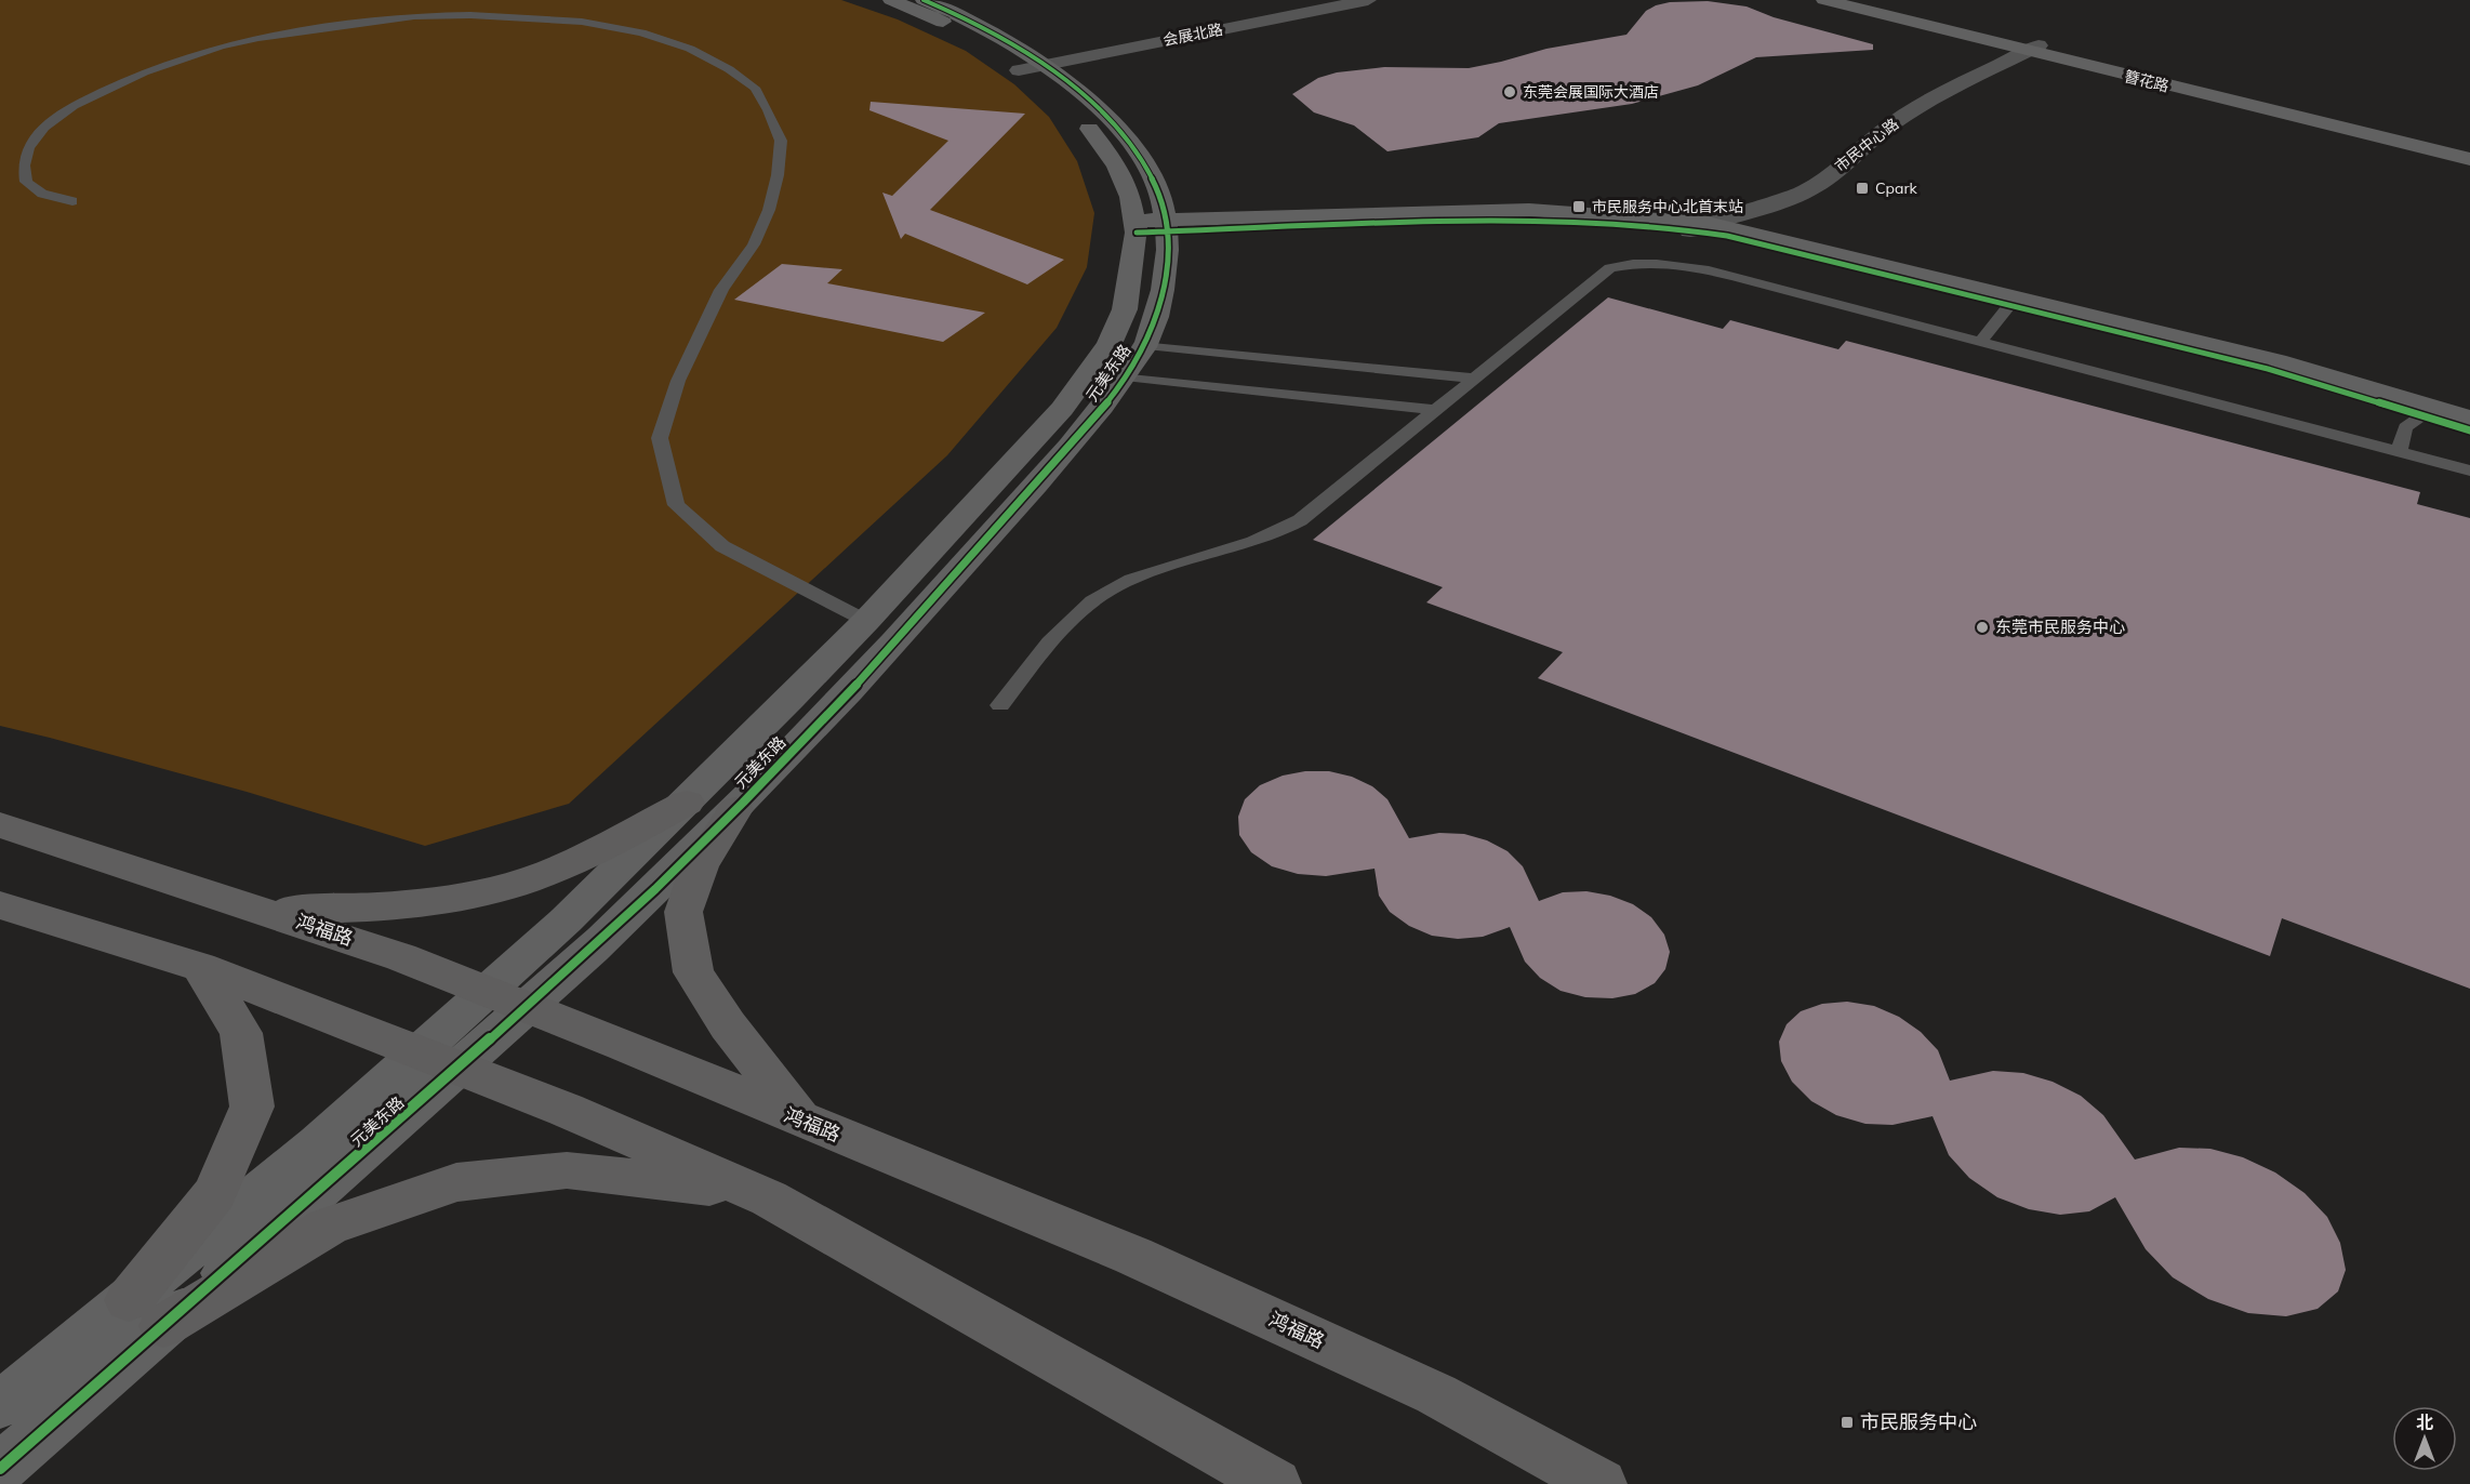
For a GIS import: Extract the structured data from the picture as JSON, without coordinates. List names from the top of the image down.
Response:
{
  "streets": {
    "main road": ["鸿福路"],
    "street": [
      "会展北路",
      "簪花路",
      "市民中心路",
      "元美东路"
    ]
  },
  "crossings": [
    ["会展北路", "元美东路"],
    ["簪花路", "市民中心路"],
    ["元美东路", "鸿福路"]
  ],
  "places": {
    "other": ["东莞会展国际大酒店", "东莞市民服务中心"],
    "transit": ["Cpark", "市民服务中心北首末站", "市民服务中心"]
  },
  "north": "top"
}
